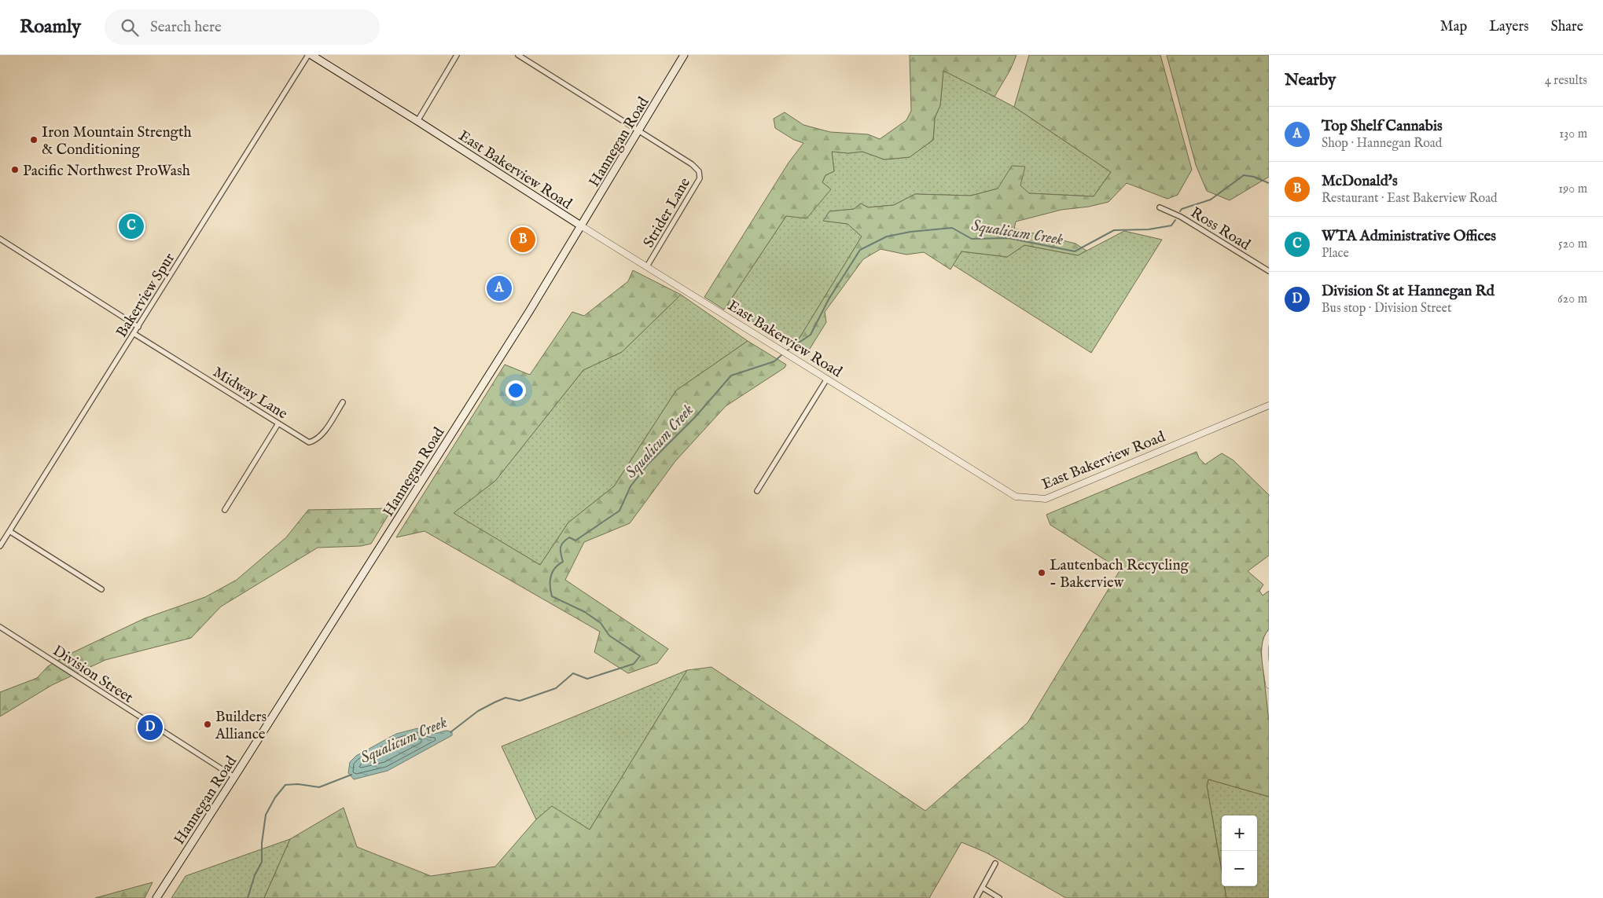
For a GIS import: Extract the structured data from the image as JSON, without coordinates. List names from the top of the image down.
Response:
{
  "streets": {
    "main road": ["Hannegan Road", "East Bakerview Road"],
    "street": [
      "Strider Lane",
      "Ross Road",
      "Bakerview Spur",
      "Midway Lane",
      "Division Street"
    ]
  },
  "crossings": [
    ["Hannegan Road", "East Bakerview Road"],
    ["Hannegan Road", "Strider Lane"],
    ["Hannegan Road", "Division Street"],
    ["East Bakerview Road", "Strider Lane"],
    ["East Bakerview Road", "Bakerview Spur"],
    ["Bakerview Spur", "Midway Lane"]
  ],
  "water": ["Squalicum Creek"],
  "places": [
    "Iron Mountain Strength & Conditioning",
    "Pacific Northwest ProWash",
    "Lautenbach Recycling - Bakerview",
    "Builders Alliance"
  ],
  "page": {
    "header": "Roamly",
    "search": "Search here",
    "nav": ["Map", "Layers", "Share"],
    "heading": ["Nearby", "4 results"],
    "list": [
      {
        "mark": "A",
        "name": "Top Shelf Cannabis",
        "note": "Shop · Hannegan Road",
        "value": "130 m"
      },
      {
        "mark": "B",
        "name": "McDonald's",
        "note": "Restaurant · East Bakerview Road",
        "value": "190 m"
      },
      {
        "mark": "C",
        "name": "WTA Administrative Offices",
        "note": "Place",
        "value": "520 m"
      },
      {
        "mark": "D",
        "name": "Division St at Hannegan Rd",
        "note": "Bus stop · Division Street",
        "value": "620 m"
      }
    ],
    "pins": [
      "C",
      "B",
      "A",
      "D"
    ],
    "map_buttons": ["+", "−"]
  }
}
